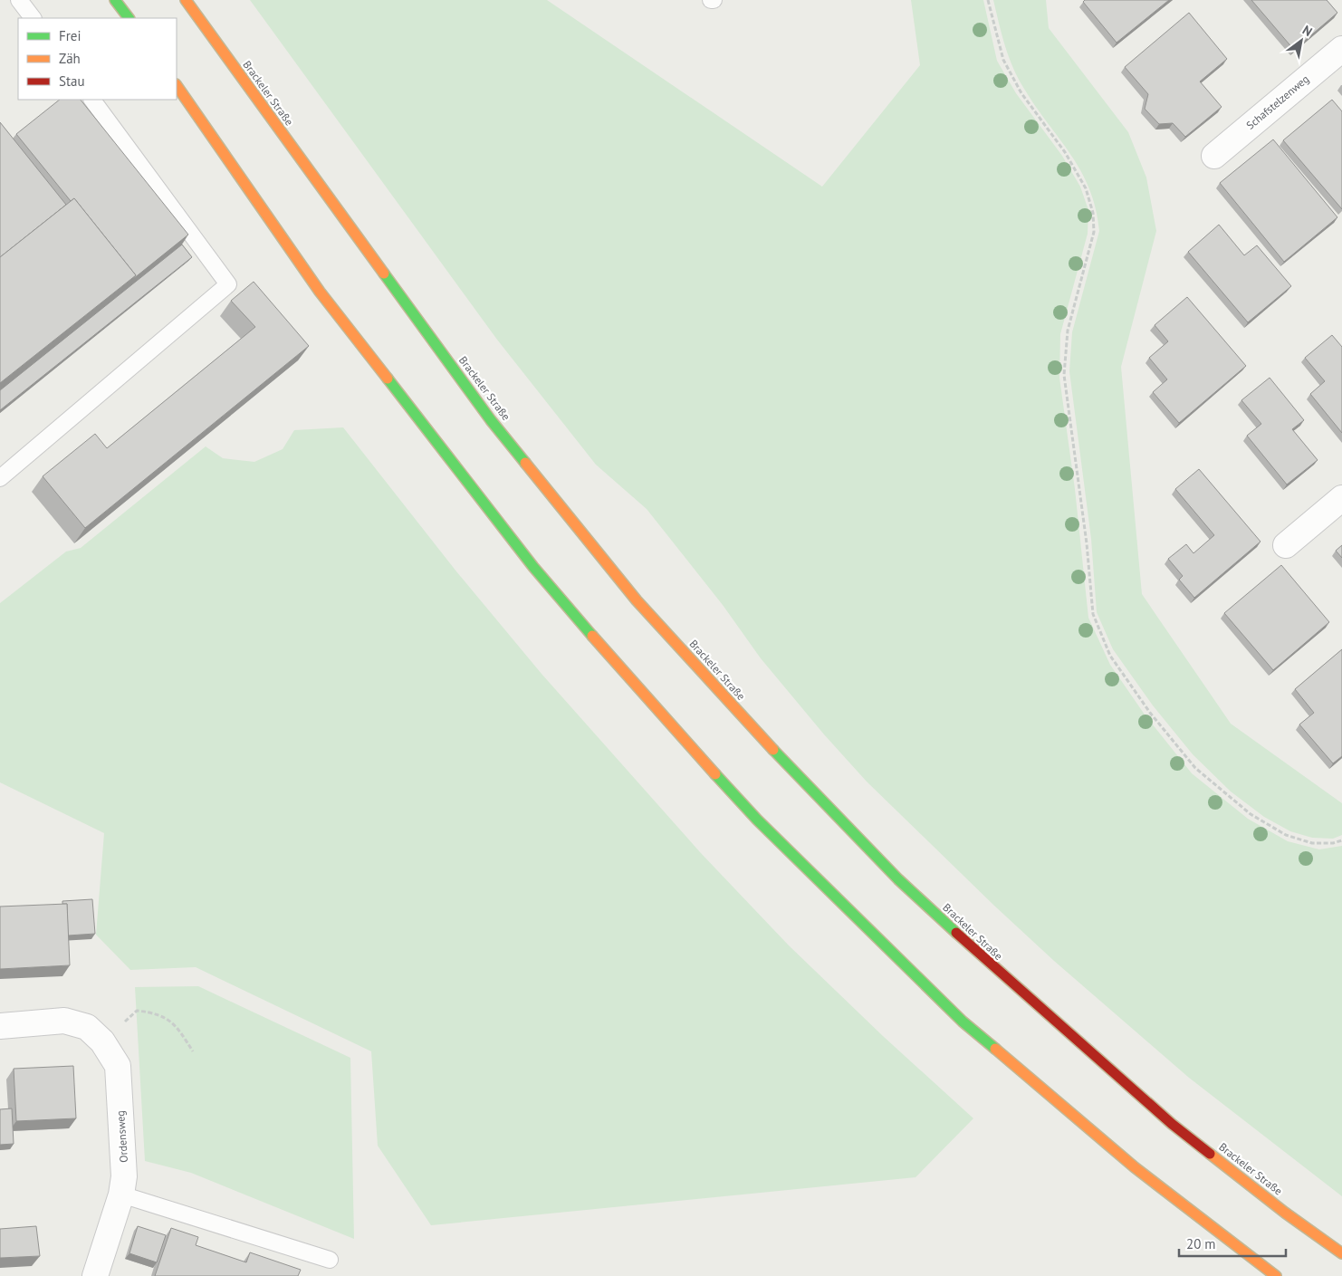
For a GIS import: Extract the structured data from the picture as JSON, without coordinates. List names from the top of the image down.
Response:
{
  "streets": {
    "highway": ["Brackeler Straße"],
    "street": ["Schafstelzenweg", "Ordensweg"]
  },
  "legend": ["Frei", "Zäh", "Stau"],
  "scale_bar": "20 m",
  "north": "top right"
}
